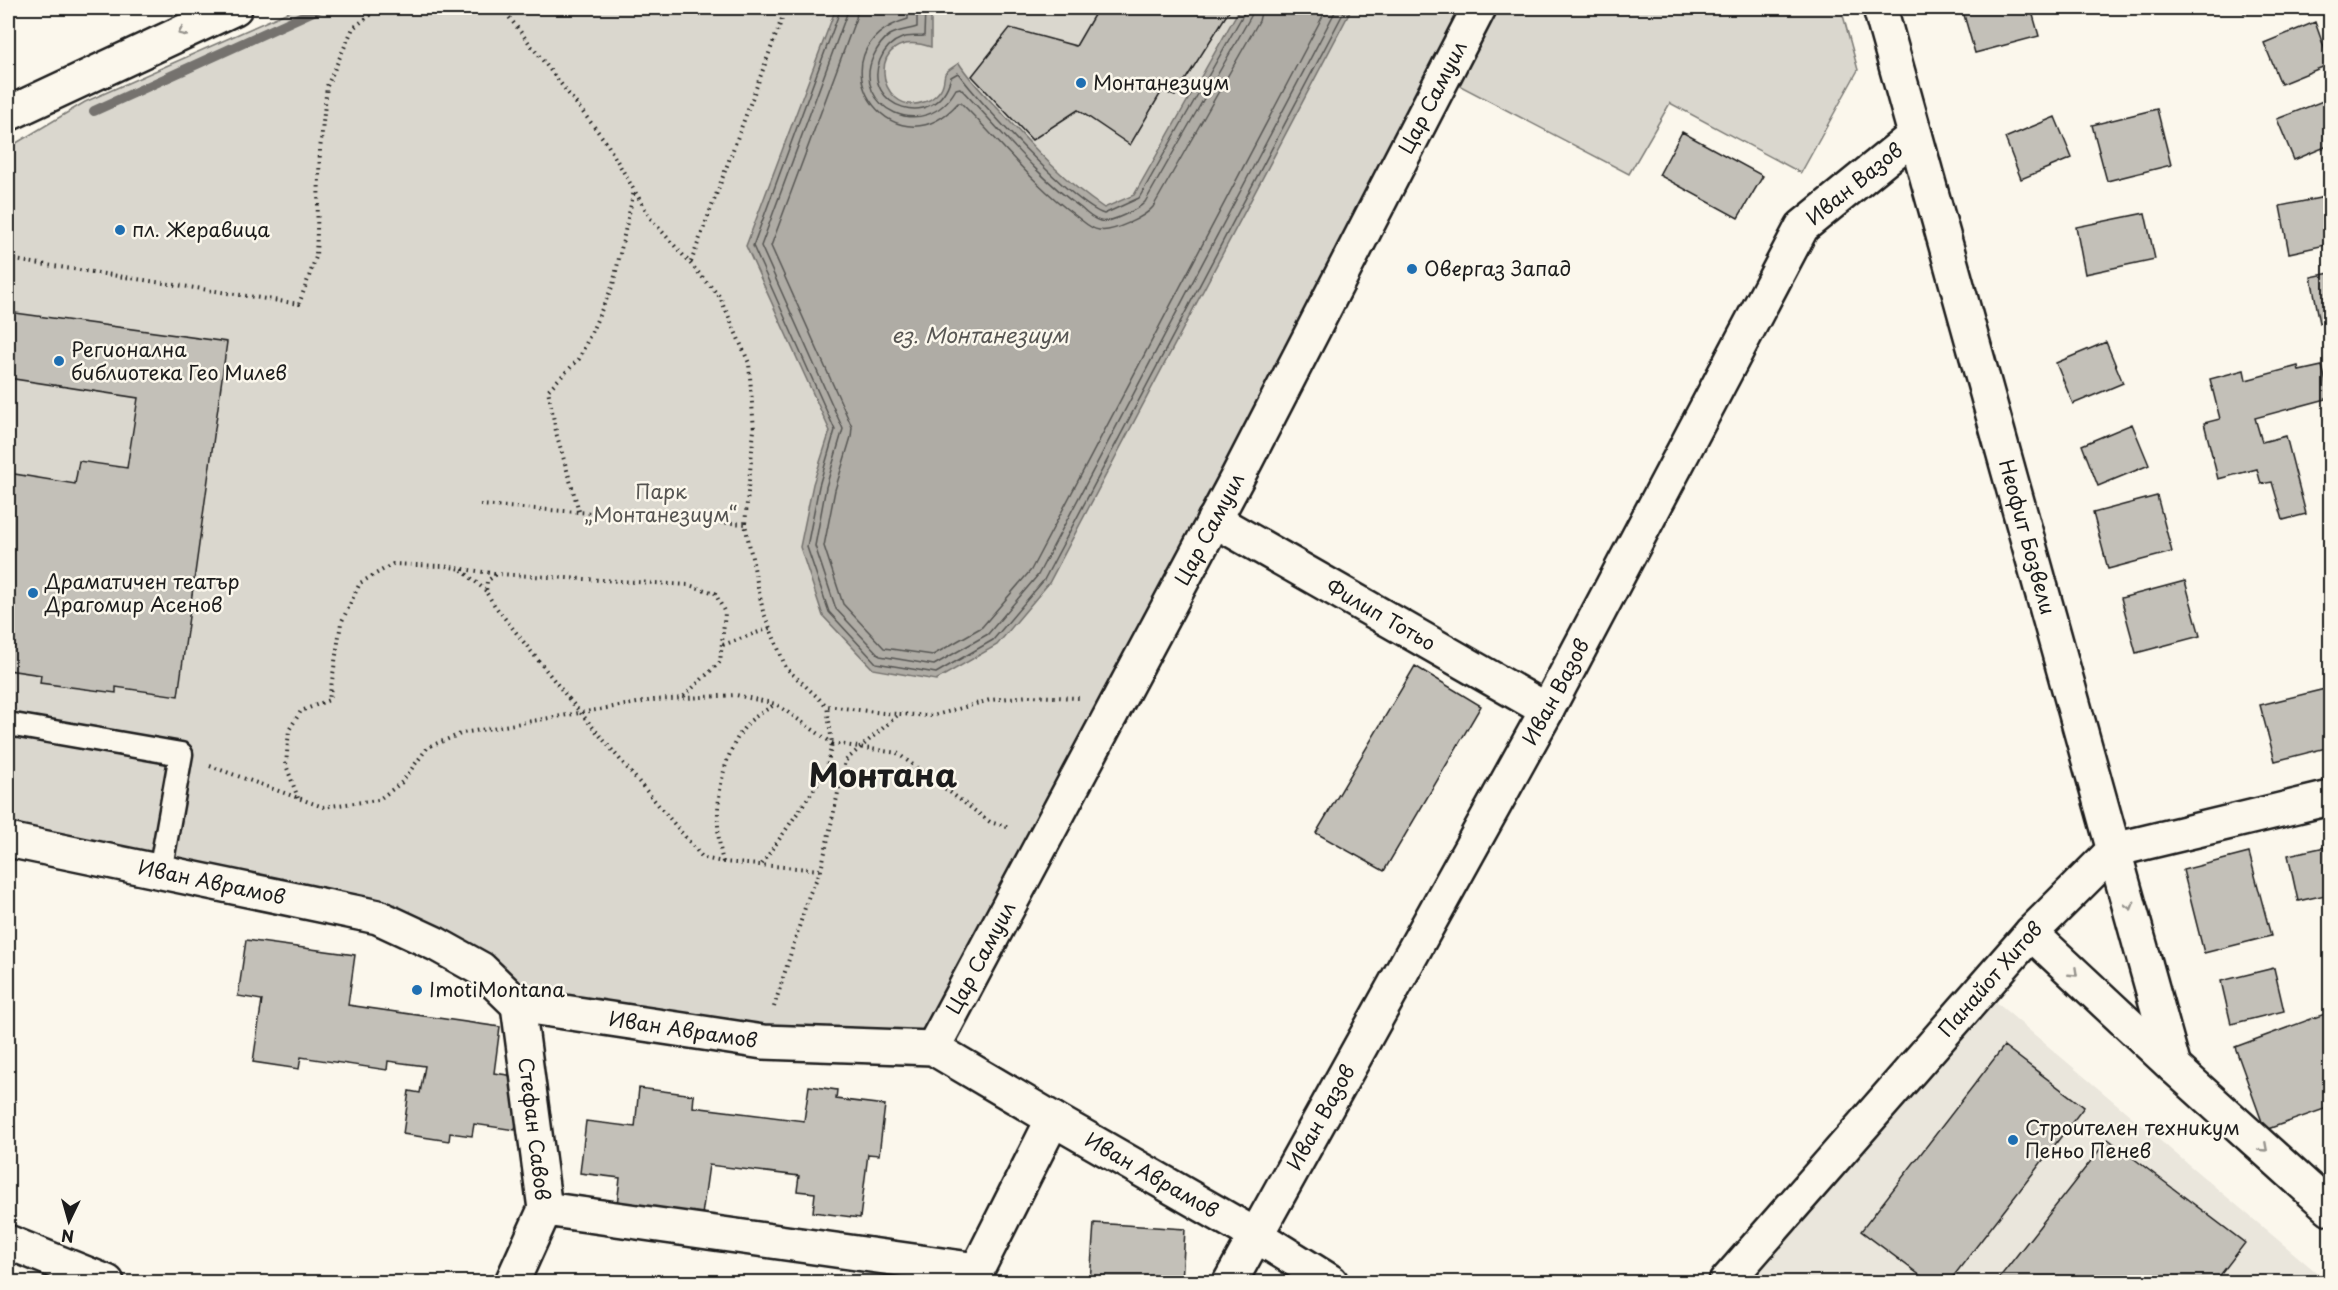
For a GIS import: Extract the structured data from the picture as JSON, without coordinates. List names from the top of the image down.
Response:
{
  "streets": {
    "street": [
      "Цар Самуил",
      "Иван Вазов",
      "Неофит Бозвели",
      "Филип Тотьо",
      "Иван Аврамов",
      "Панайот Хитов",
      "Стефан Савов"
    ]
  },
  "crossings": [
    ["Цар Самуил", "Филип Тотьо"],
    ["Цар Самуил", "Иван Аврамов"],
    ["Иван Вазов", "Неофит Бозвели"],
    ["Иван Вазов", "Филип Тотьо"],
    ["Иван Вазов", "Иван Аврамов"],
    ["Неофит Бозвели", "Панайот Хитов"],
    ["Иван Аврамов", "Стефан Савов"]
  ],
  "districts": ["Монтана"],
  "water": ["ез. Монтанезиум"],
  "parks": ["Парк „Монтанезиум“"],
  "places": [
    "Монтанезиум",
    "пл. Жеравица",
    "Овергаз Запад",
    "Регионална библиотека Гео Милев",
    "Драматичен театър Драгомир Асенов",
    "ImotiMontana",
    "Строителен техникум Пеньо Пенев"
  ],
  "north": "bottom"
}
